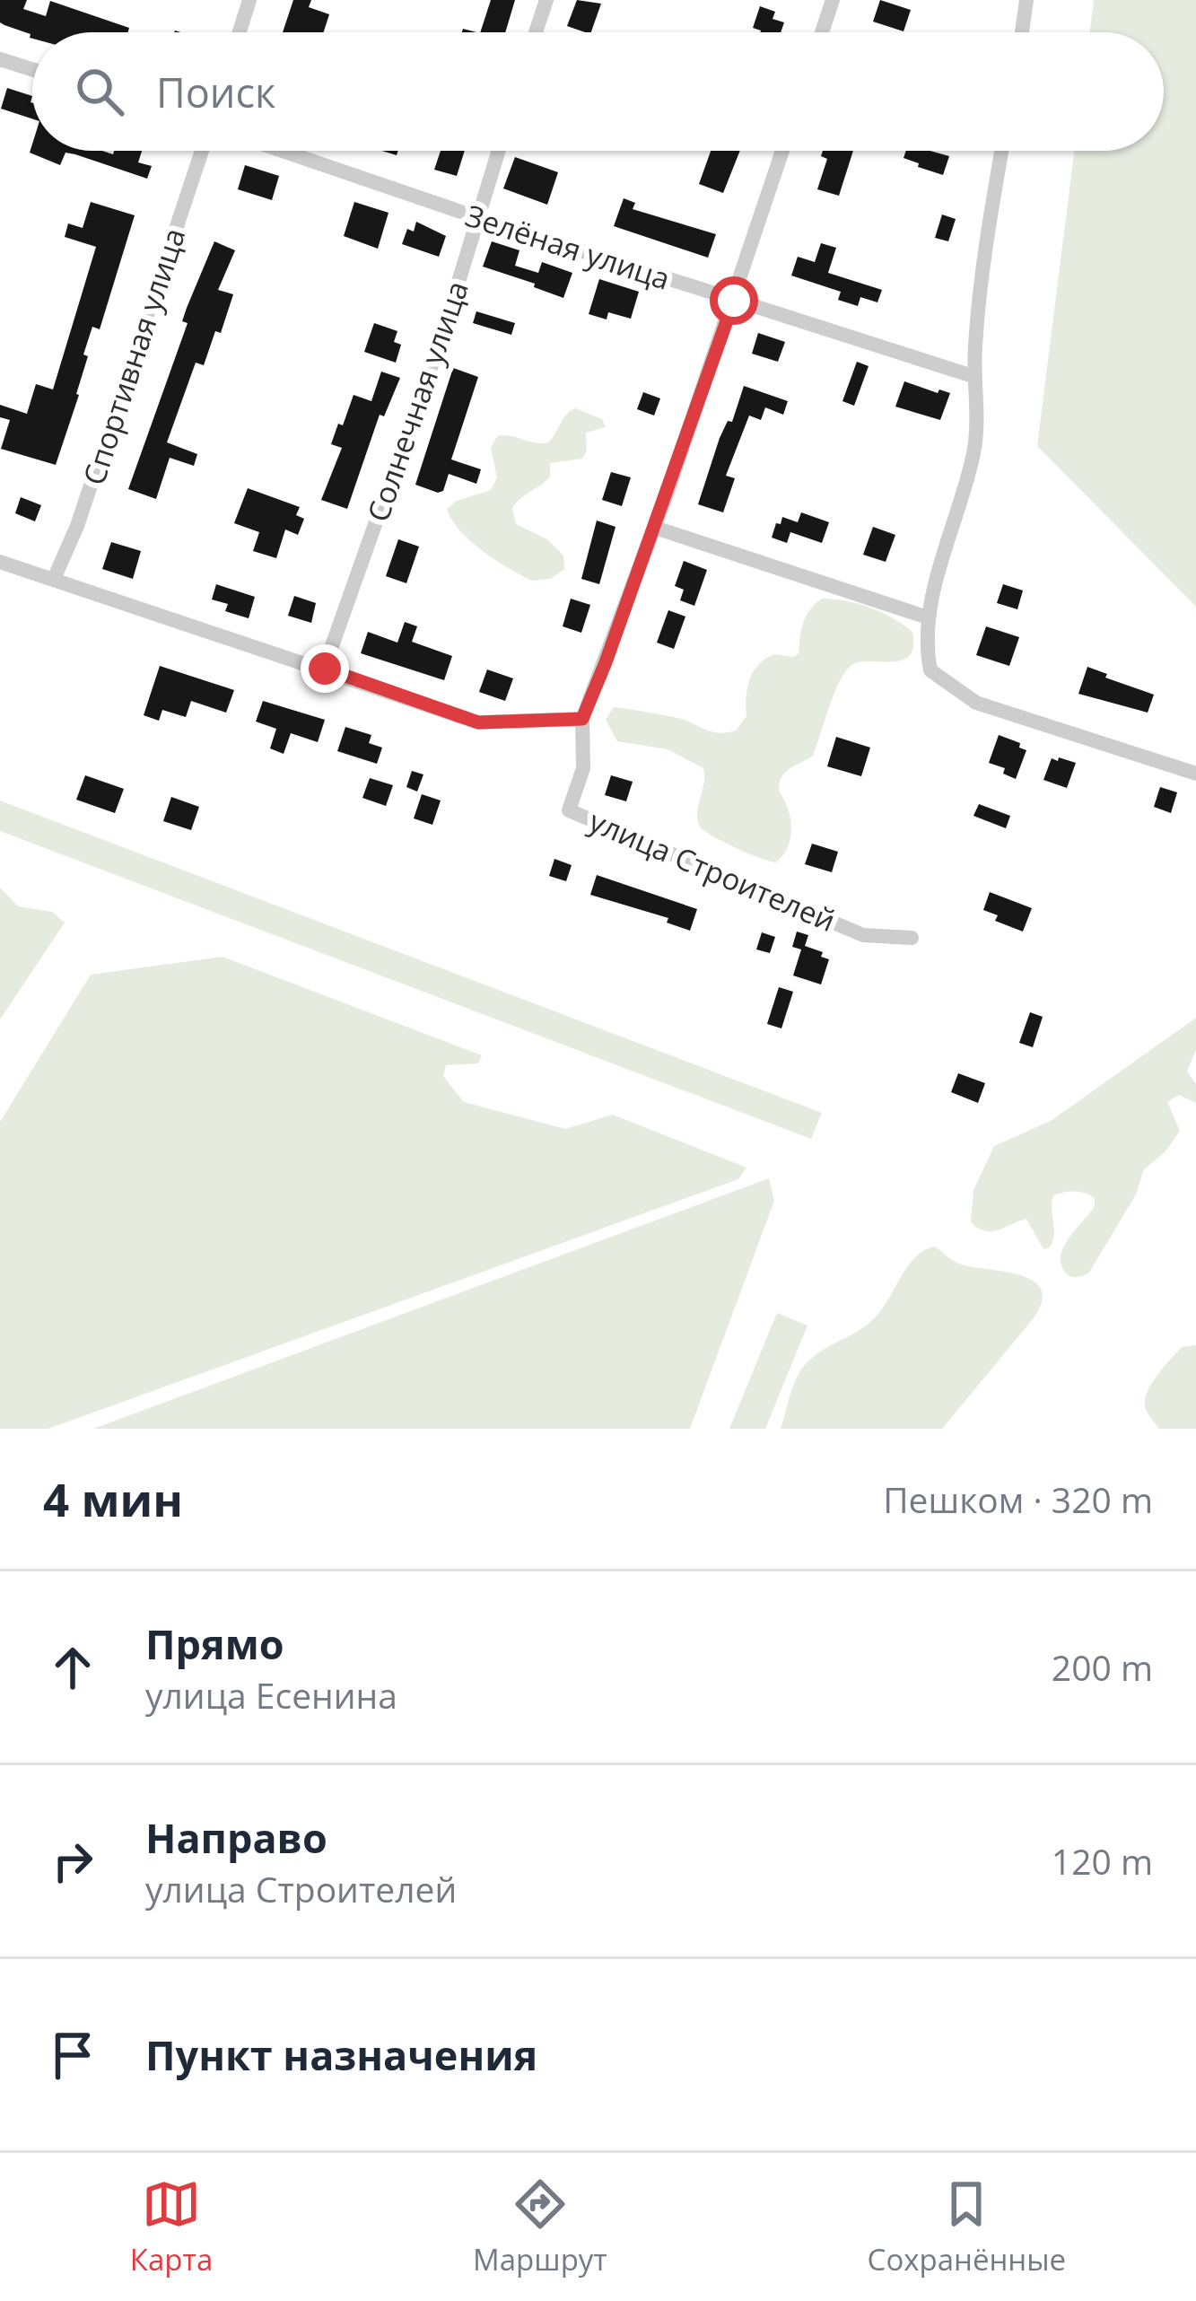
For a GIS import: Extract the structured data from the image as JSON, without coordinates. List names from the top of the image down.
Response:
{
  "streets": {
    "street": [
      "Зелёная улица",
      "Спортивная улица",
      "Солнечная улица",
      "улица Строителей"
    ]
  },
  "crossings": [
    ["Зелёная улица", "Солнечная улица"]
  ],
  "page": {
    "search": "Поиск",
    "heading": ["4 мин", "Пешком · 320 m"],
    "list": [
      ["Прямо", "улица Есенина", "200 m"],
      ["Направо", "улица Строителей", "120 m"],
      "Пункт назначения"
    ],
    "nav": ["Карта", "Маршрут", "Сохранённые"]
  }
}
